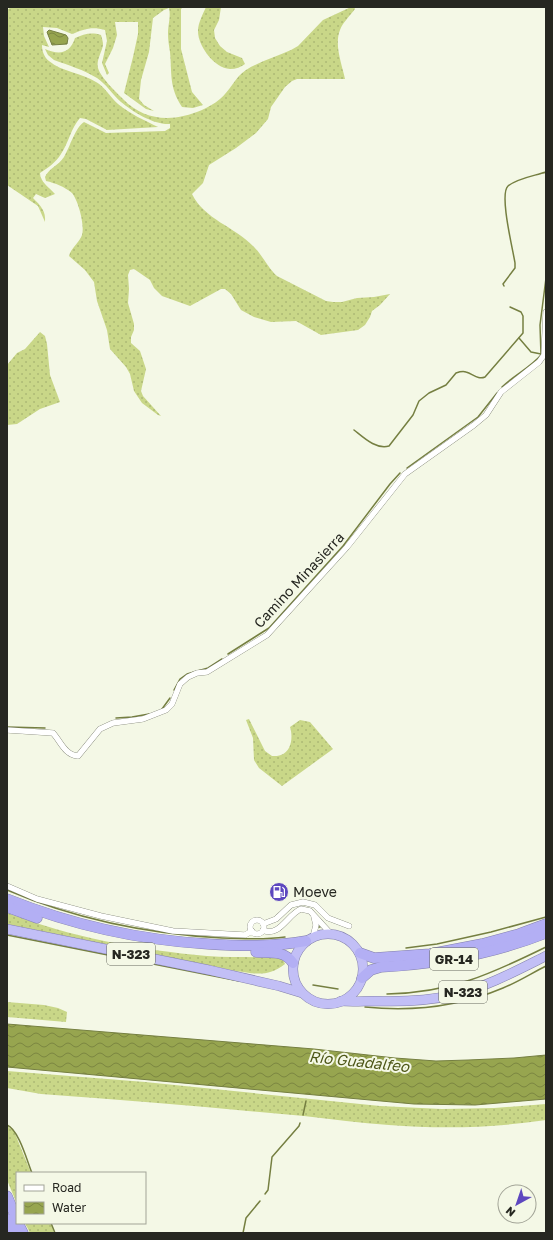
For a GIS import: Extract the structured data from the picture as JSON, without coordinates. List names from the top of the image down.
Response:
{
  "streets": {
    "highway": ["N-323", "GR-14"],
    "street": ["Camino Minasierra"]
  },
  "crossings": [
    ["N-323", "GR-14"]
  ],
  "water": ["Río Guadalfeo"],
  "places": {
    "fuel station": ["Moeve"]
  },
  "legend": ["Road", "Water"],
  "north": "bottom left"
}
